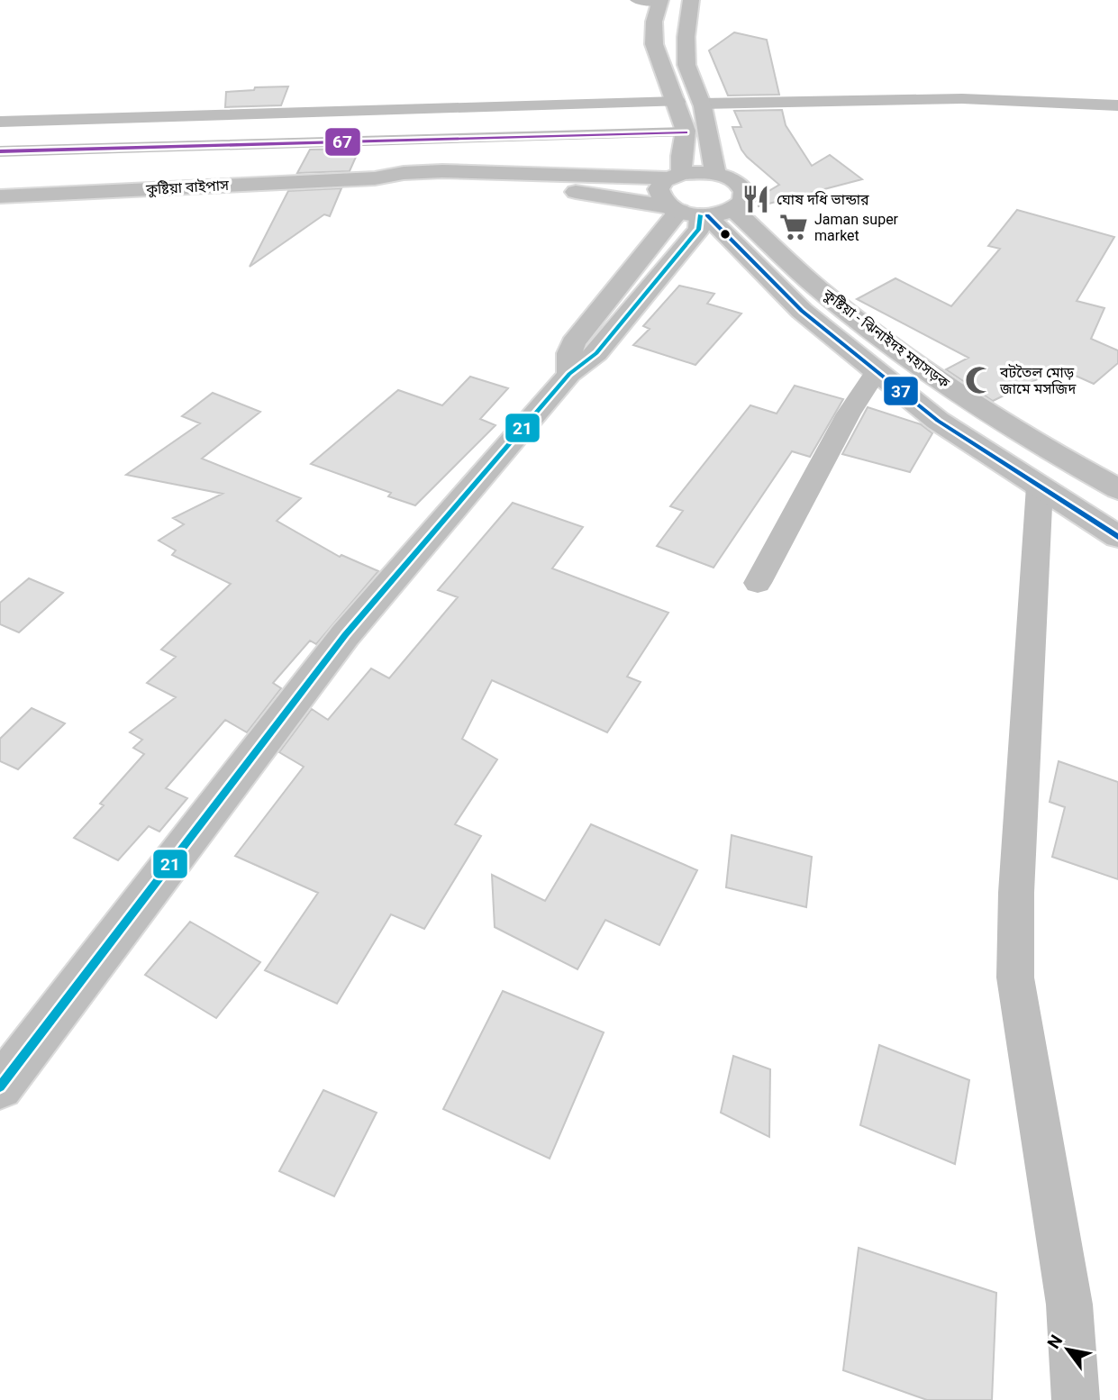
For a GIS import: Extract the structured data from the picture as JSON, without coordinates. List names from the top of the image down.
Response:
{
  "streets": {
    "main road": ["কুষ্টিয়া বাইপাস", "কুষ্টিয়া - ঝিনাইদহ মহাসড়ক"]
  },
  "crossings": [
    ["কুষ্টিয়া বাইপাস", "কুষ্টিয়া - ঝিনাইদহ মহাসড়ক"]
  ],
  "places": {
    "restaurant": ["ঘোষ দধি ভান্ডার"],
    "supermarket": ["Jaman super market"],
    "mosque": ["বটতৈল মোড় জামে মসজিদ"]
  },
  "lines": ["transit line 67", "transit line 37", "transit line 21"],
  "north": "top left"
}
